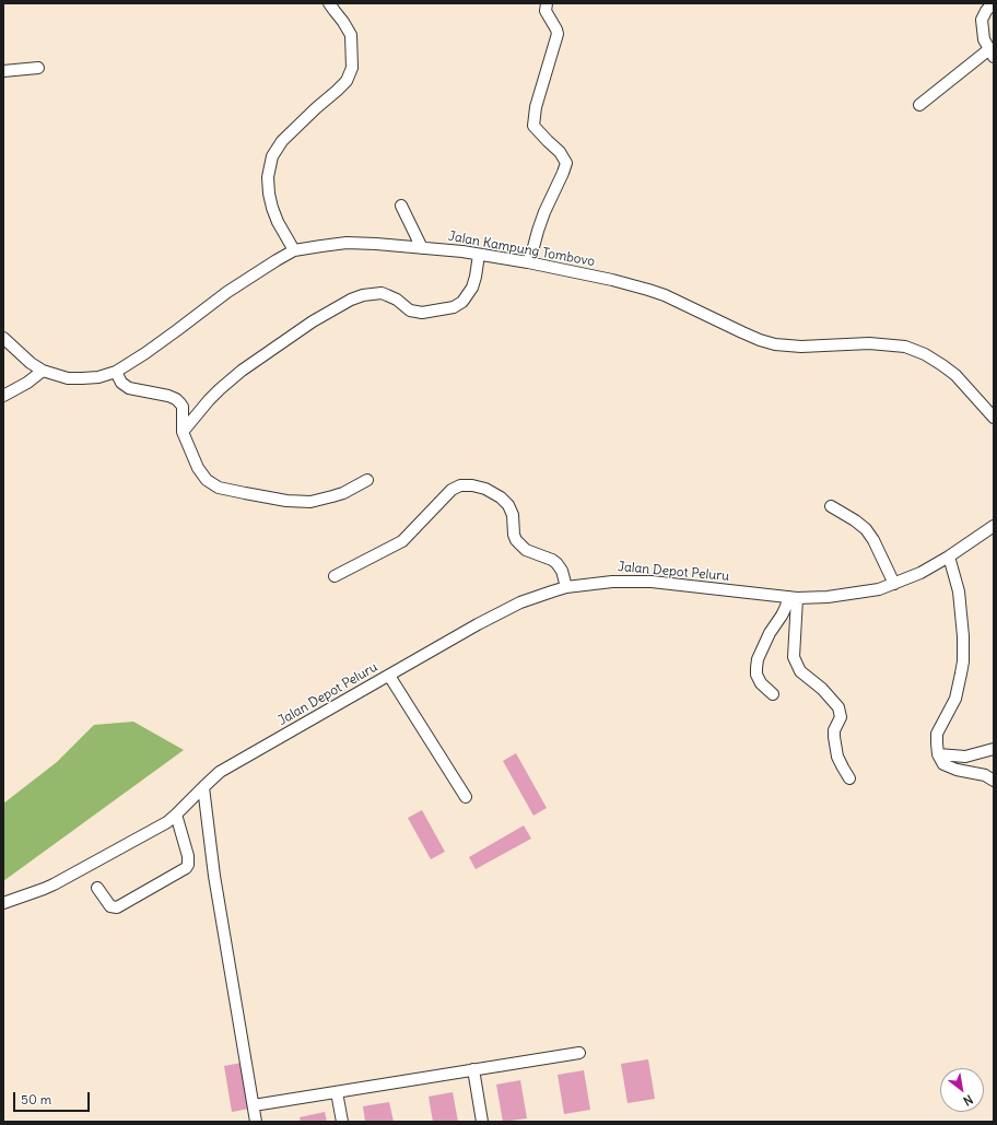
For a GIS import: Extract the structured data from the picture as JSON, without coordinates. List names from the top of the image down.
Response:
{
  "streets": {
    "street": ["Jalan Kampung Tombovo", "Jalan Depot Peluru"]
  },
  "scale_bar": "50 m",
  "north": "bottom right"
}
